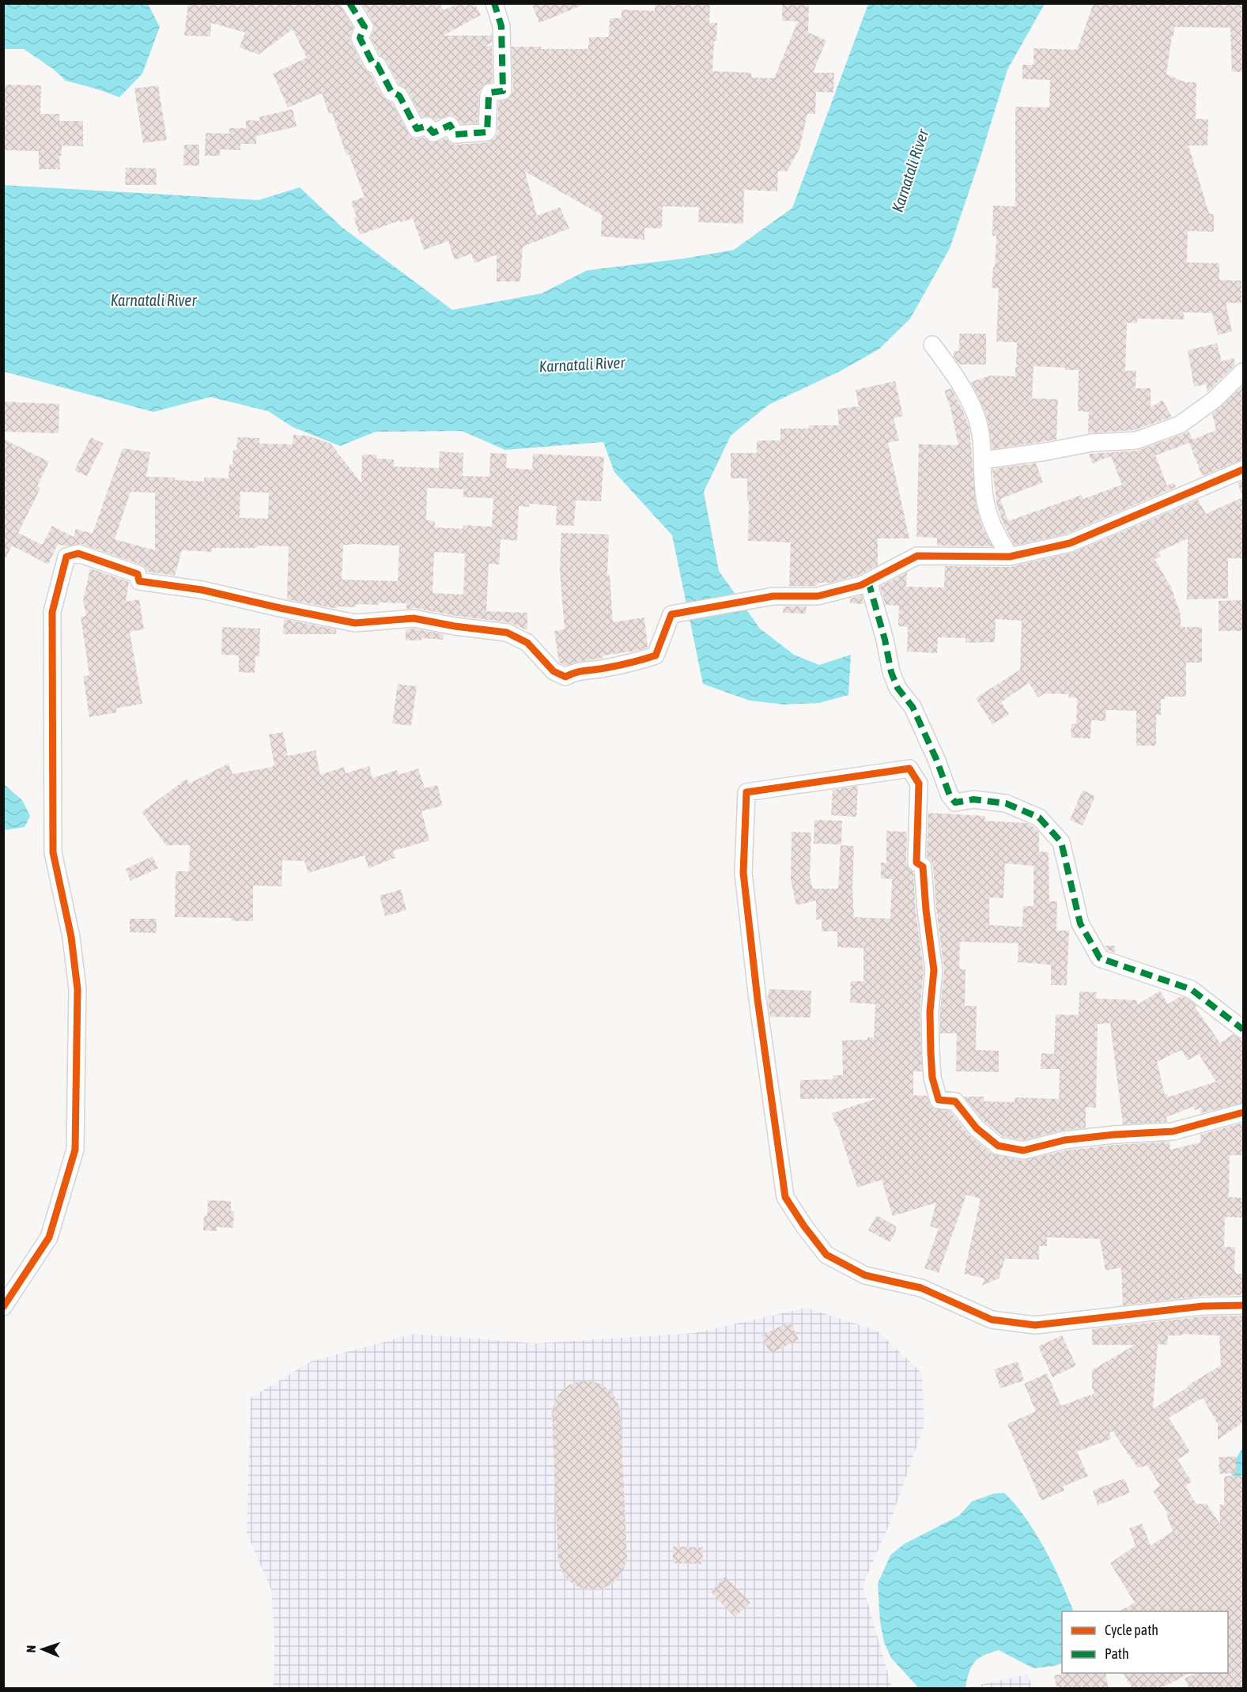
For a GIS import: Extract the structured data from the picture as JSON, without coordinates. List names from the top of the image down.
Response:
{
  "water": ["Karnatali River"],
  "legend": ["Cycle path", "Path"],
  "north": "left"
}
